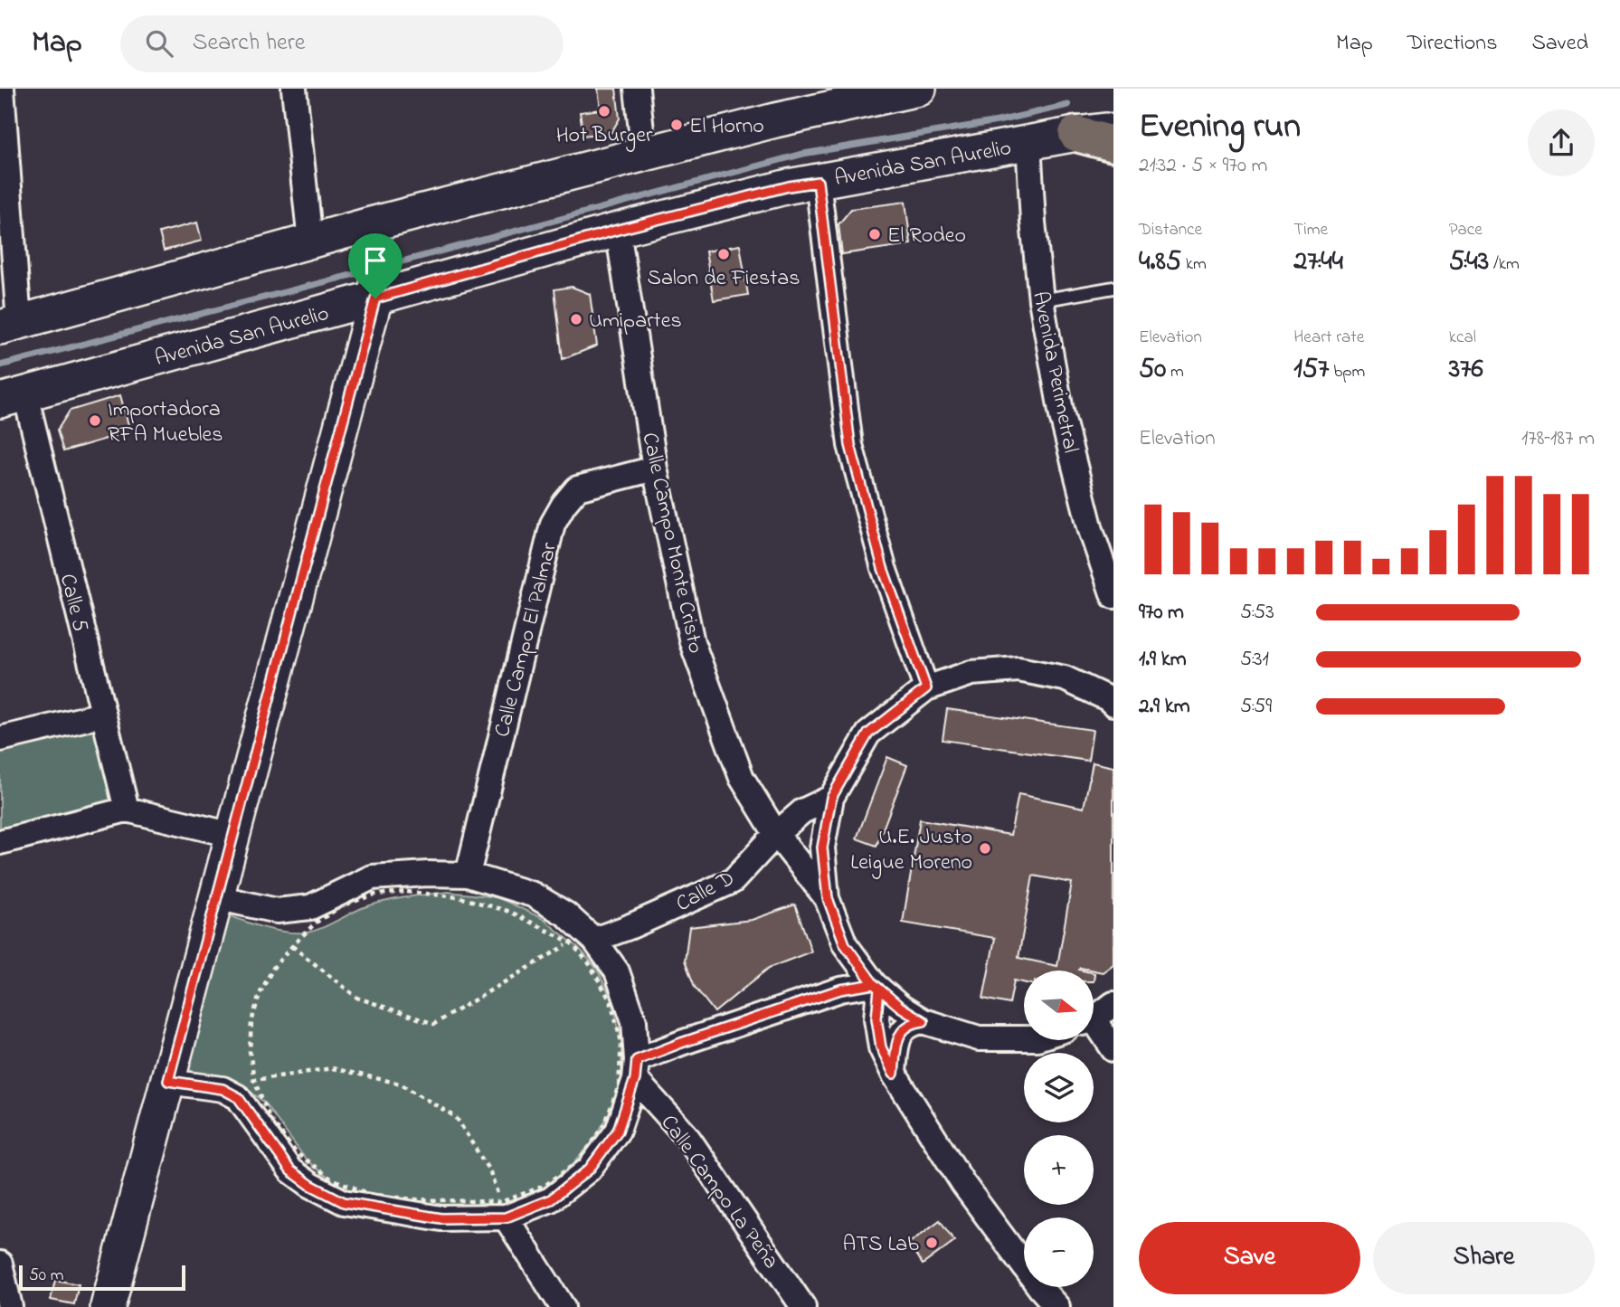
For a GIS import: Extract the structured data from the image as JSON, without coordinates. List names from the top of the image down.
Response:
{
  "streets": {
    "main road": ["Avenida San Aurelio"],
    "street": [
      "Avenida Perimetral",
      "Calle Campo Monte Cristo",
      "Calle 5",
      "Calle Campo El Palmar",
      "Calle D",
      "Calle Campo La Peña"
    ]
  },
  "crossings": [
    ["Avenida San Aurelio", "Avenida Perimetral"],
    ["Avenida San Aurelio", "Calle Campo Monte Cristo"],
    ["Avenida San Aurelio", "Calle 5"],
    ["Calle Campo Monte Cristo", "Calle Campo El Palmar"],
    ["Calle Campo Monte Cristo", "Calle D"]
  ],
  "places": [
    "Hot Burger",
    "El Horno",
    "El Rodeo",
    "Salon de Fiestas",
    "Umipartes",
    "Importadora RFA Muebles",
    "U.E. Justo Leigue Moreno",
    "ATS Lab"
  ],
  "scale_bar": "50 m",
  "north": "right",
  "page": {
    "header": "Map",
    "search": "Search here",
    "nav": ["Map", "Directions", "Saved"],
    "heading": ["Evening run", "21:32 · 5 × 970 m"],
    "stats": [
      ["Distance", "4.85 km"],
      ["Time", "27:44"],
      ["Pace", "5:43 /km"],
      ["Elevation", "50 m"],
      ["Heart rate", "157 bpm"],
      ["kcal", "376"]
    ],
    "chart": ["Elevation", "178–187 m"],
    "list": [
      {
        "name": "970 m",
        "note": "5:53"
      },
      {
        "name": "1.9 km",
        "note": "5:31"
      },
      {
        "name": "2.9 km",
        "note": "5:59"
      }
    ],
    "map_buttons": ["+", "−"],
    "buttons": ["Save", "Share"],
    "scale": "50 m"
  }
}
